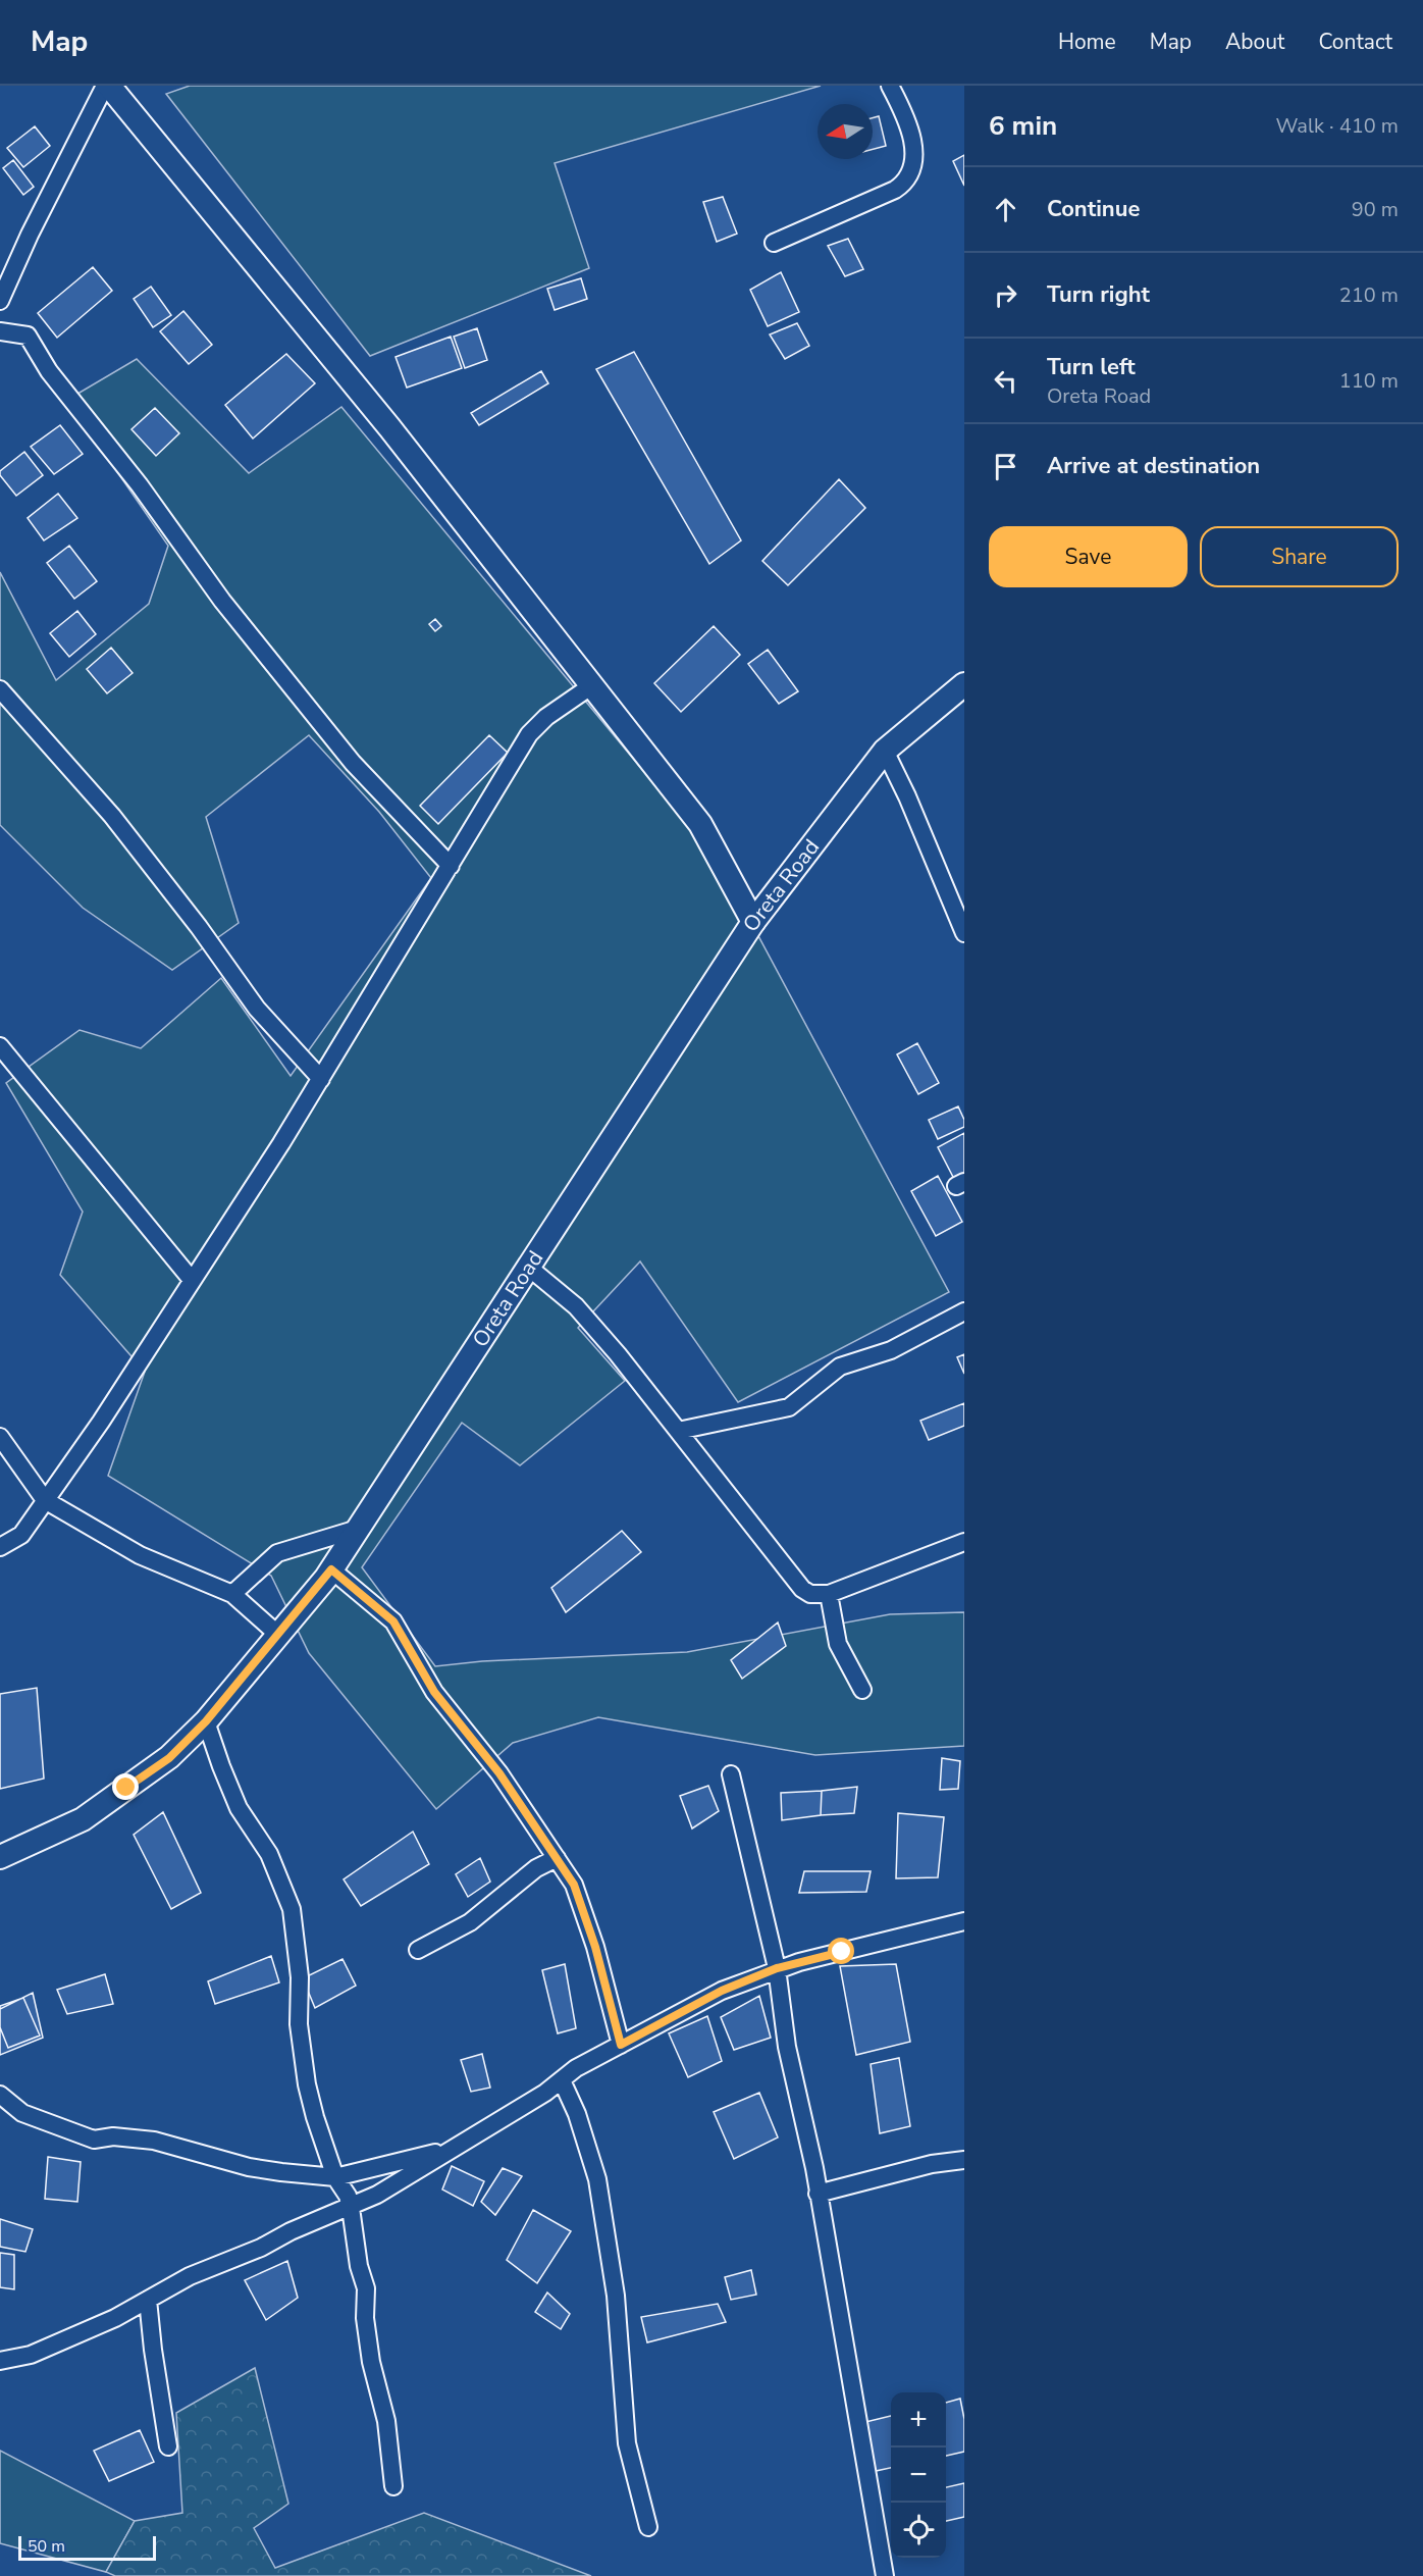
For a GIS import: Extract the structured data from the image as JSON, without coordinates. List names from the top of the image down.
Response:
{
  "streets": {
    "street": ["Oreta Road"]
  },
  "scale_bar": "50 m",
  "north": "left",
  "page": {
    "header": "Map",
    "nav": [
      "Home",
      "Map",
      "About",
      "Contact"
    ],
    "heading": ["6 min", "Walk · 410 m"],
    "list": [
      ["Continue", "90 m"],
      ["Turn right", "210 m"],
      ["Turn left", "Oreta Road", "110 m"],
      "Arrive at destination"
    ],
    "buttons": ["Save", "Share"],
    "map_buttons": ["+", "−"],
    "scale": "50 m"
  }
}
